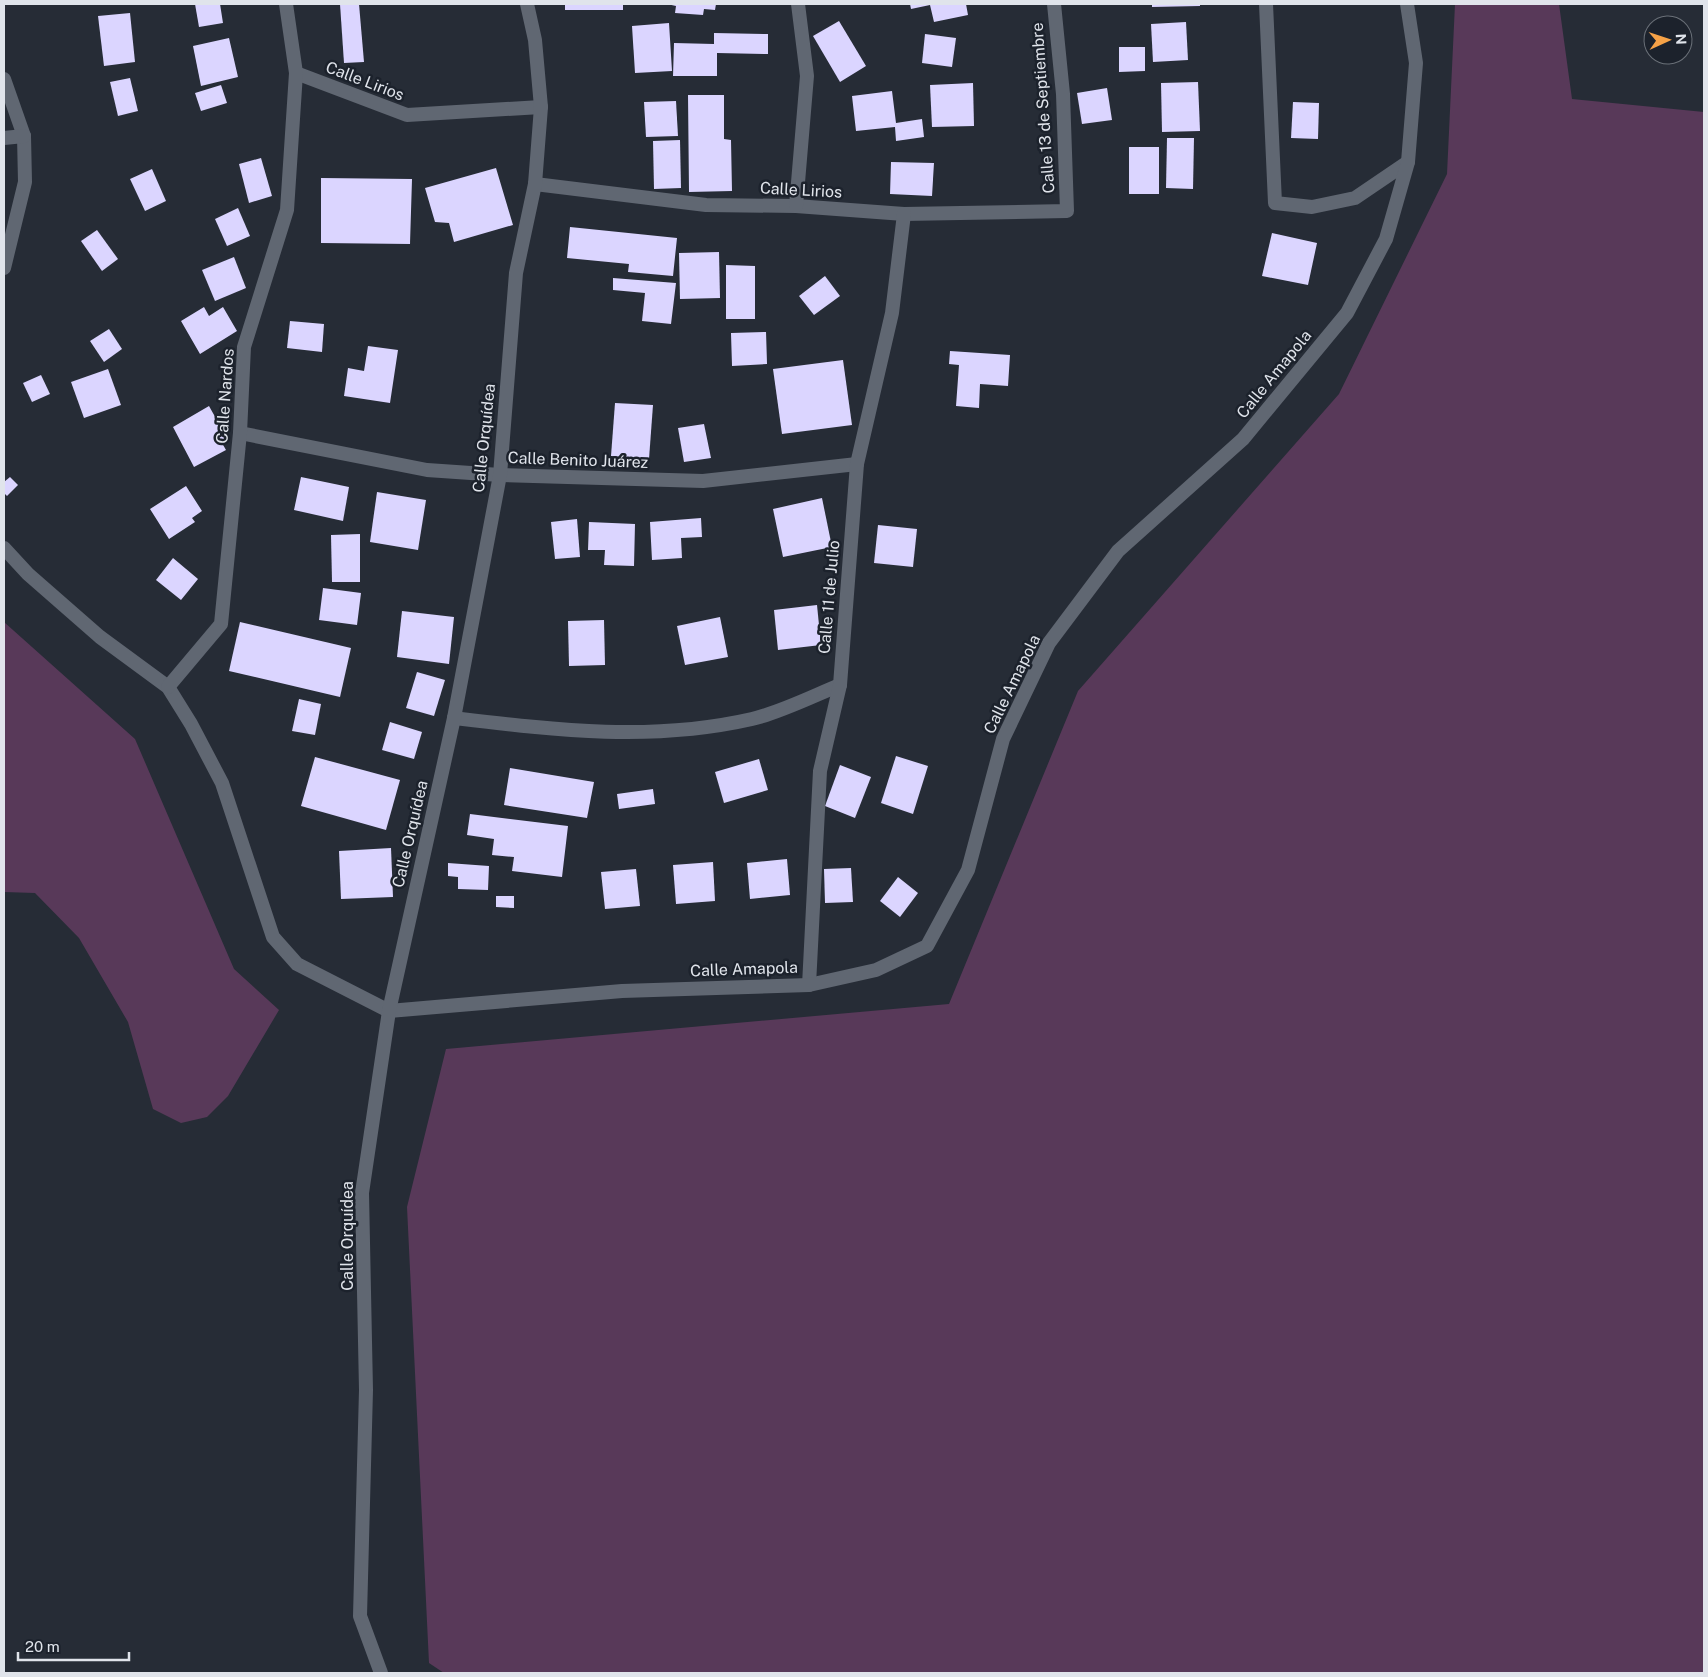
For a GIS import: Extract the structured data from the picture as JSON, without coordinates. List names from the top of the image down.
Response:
{
  "streets": {
    "street": [
      "Calle Lirios",
      "Calle 13 de Septiembre",
      "Calle Amapola",
      "Calle Nardos",
      "Calle Orquídea",
      "Calle Benito Juárez",
      "Calle 11 de Julio"
    ]
  },
  "crossings": [
    ["Calle Lirios", "Calle 13 de Septiembre"],
    ["Calle Lirios", "Calle Nardos"],
    ["Calle Lirios", "Calle Orquídea"],
    ["Calle Lirios", "Calle 11 de Julio"],
    ["Calle Amapola", "Calle Orquídea"],
    ["Calle Amapola", "Calle 11 de Julio"],
    ["Calle Nardos", "Calle Benito Juárez"],
    ["Calle Orquídea", "Calle Benito Juárez"],
    ["Calle Benito Juárez", "Calle 11 de Julio"]
  ],
  "scale_bar": "20 m",
  "north": "right"
}
